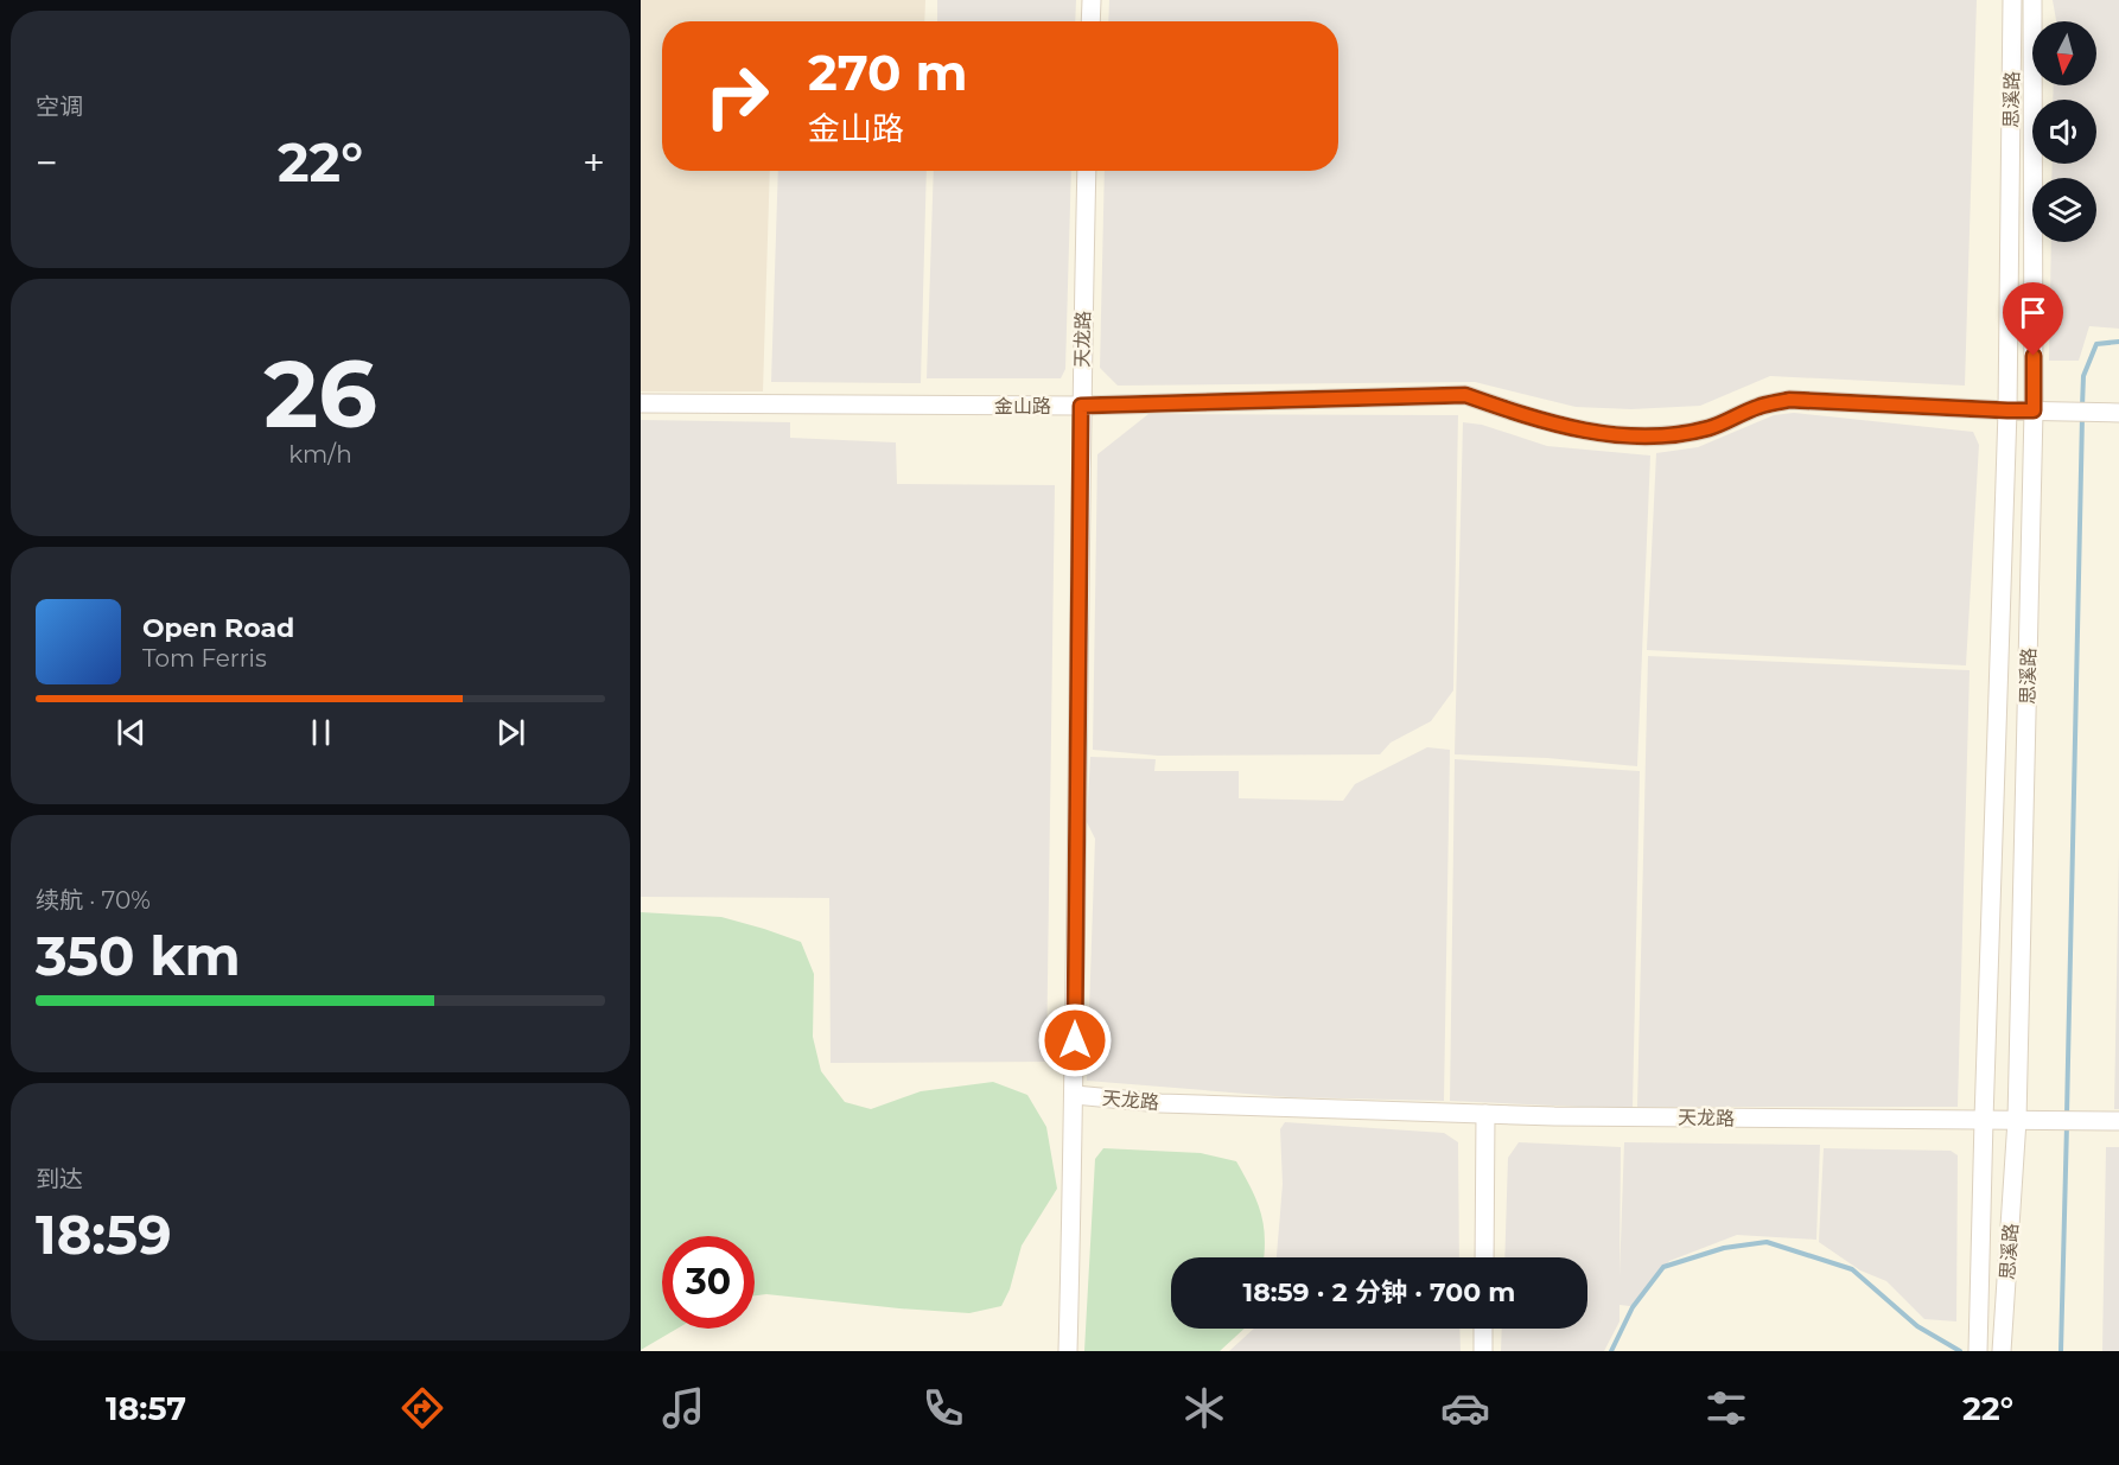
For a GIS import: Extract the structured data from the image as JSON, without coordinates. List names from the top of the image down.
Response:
{
  "streets": {
    "street": ["思溪路", "天龙路", "金山路"]
  },
  "crossings": [
    ["思溪路", "天龙路"],
    ["思溪路", "金山路"],
    ["天龙路", "金山路"]
  ],
  "north": "bottom",
  "page": {
    "tile": [
      "空调",
      ["26", "km/h"],
      ["续航 · 70%", "350 km"],
      ["到达", "18:59"]
    ],
    "turn": ["270 m", "金山路"],
    "heat": ["−", "22°", "+"],
    "song": ["Open Road", "Tom Ferris"],
    "limit": "30",
    "trip": "18:59 · 2 分钟 · 700 m",
    "tabs": ["18:57", "22°"]
  }
}
